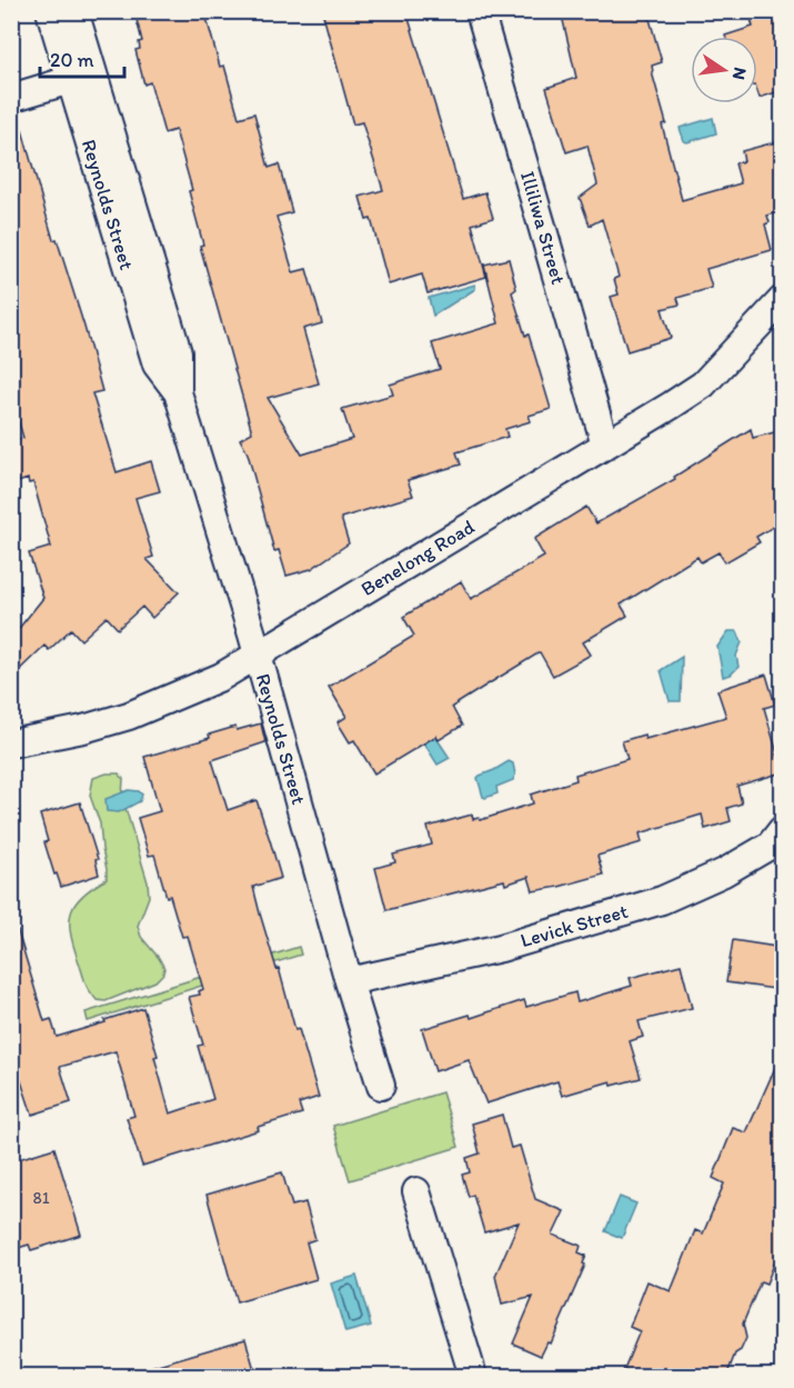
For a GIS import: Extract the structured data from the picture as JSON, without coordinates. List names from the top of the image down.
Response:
{
  "streets": {
    "street": [
      "Reynolds Street",
      "Illiliwa Street",
      "Benelong Road",
      "Levick Street"
    ]
  },
  "crossings": [
    ["Reynolds Street", "Benelong Road"],
    ["Reynolds Street", "Levick Street"],
    ["Illiliwa Street", "Benelong Road"]
  ],
  "house_numbers": ["81"],
  "scale_bar": "20 m",
  "north": "right"
}
